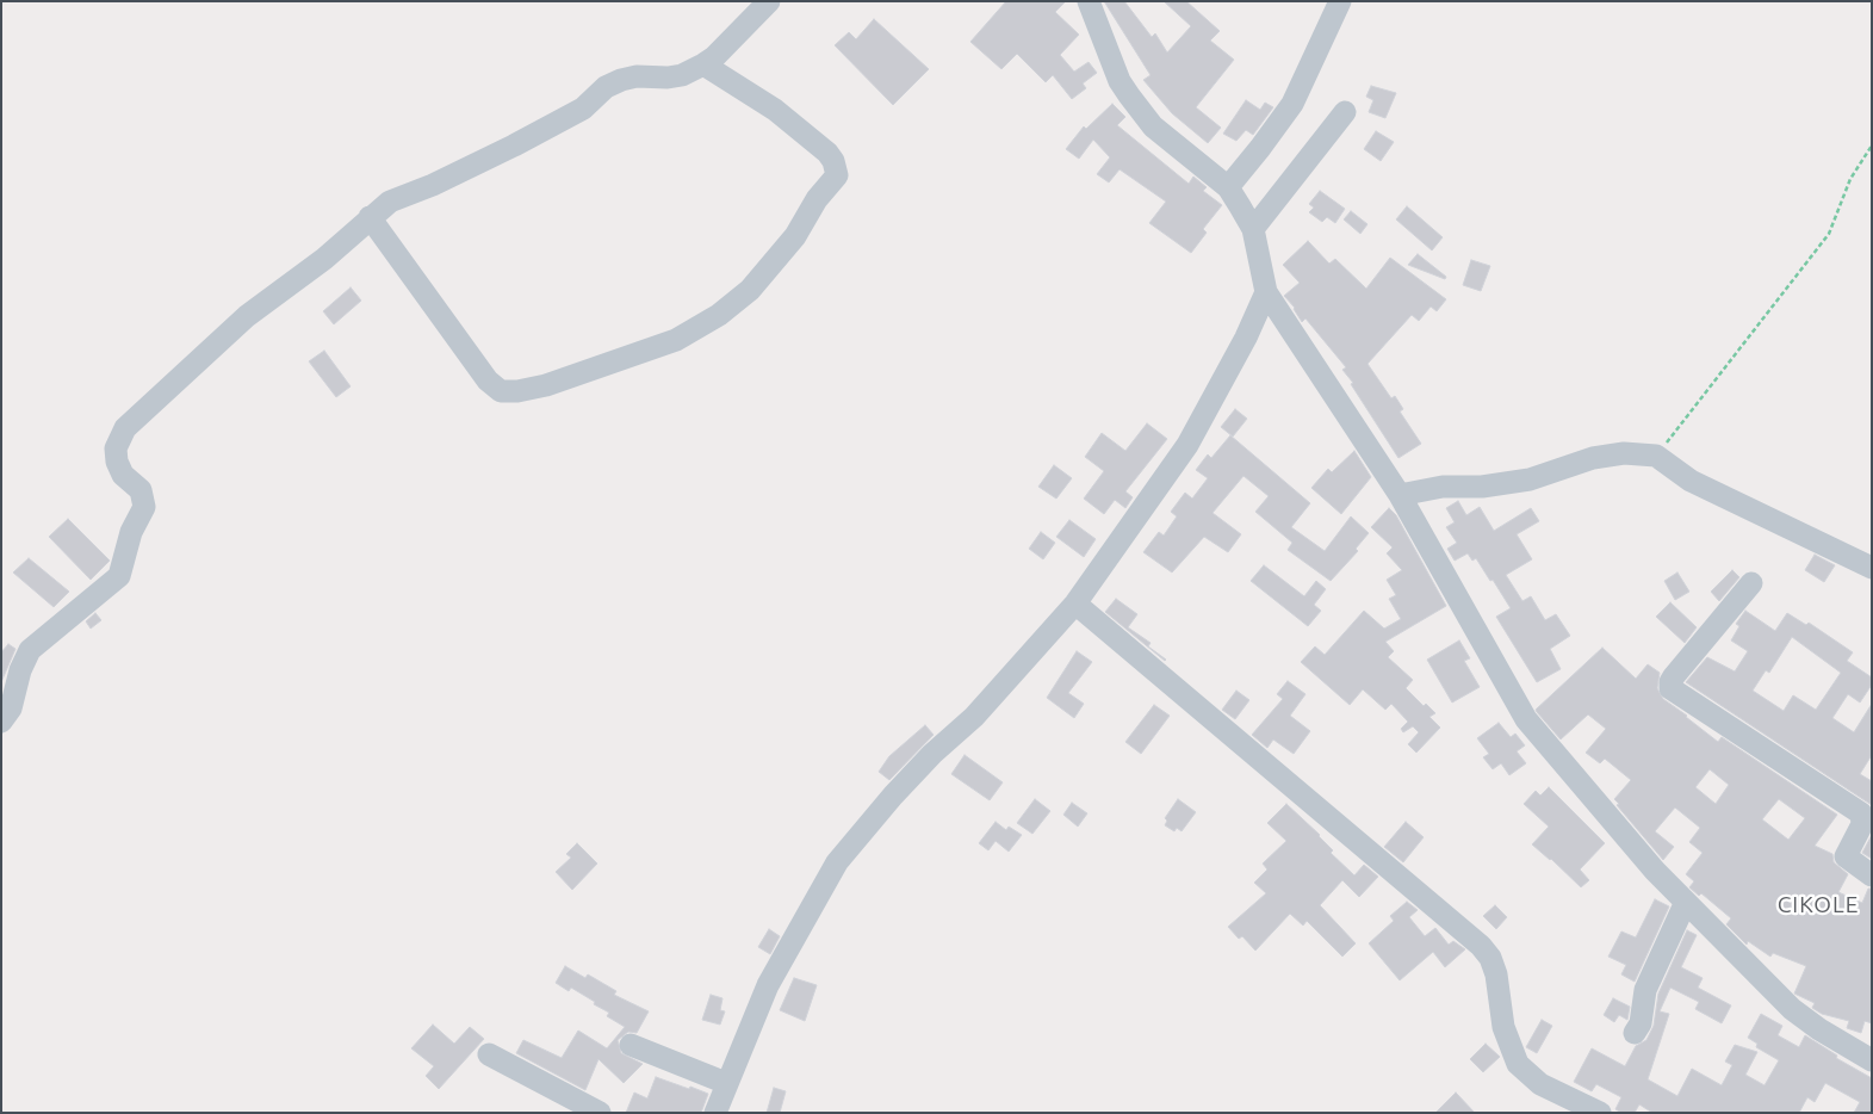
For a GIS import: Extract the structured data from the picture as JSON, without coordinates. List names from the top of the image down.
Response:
{
  "districts": ["CIKOLE"]
}
